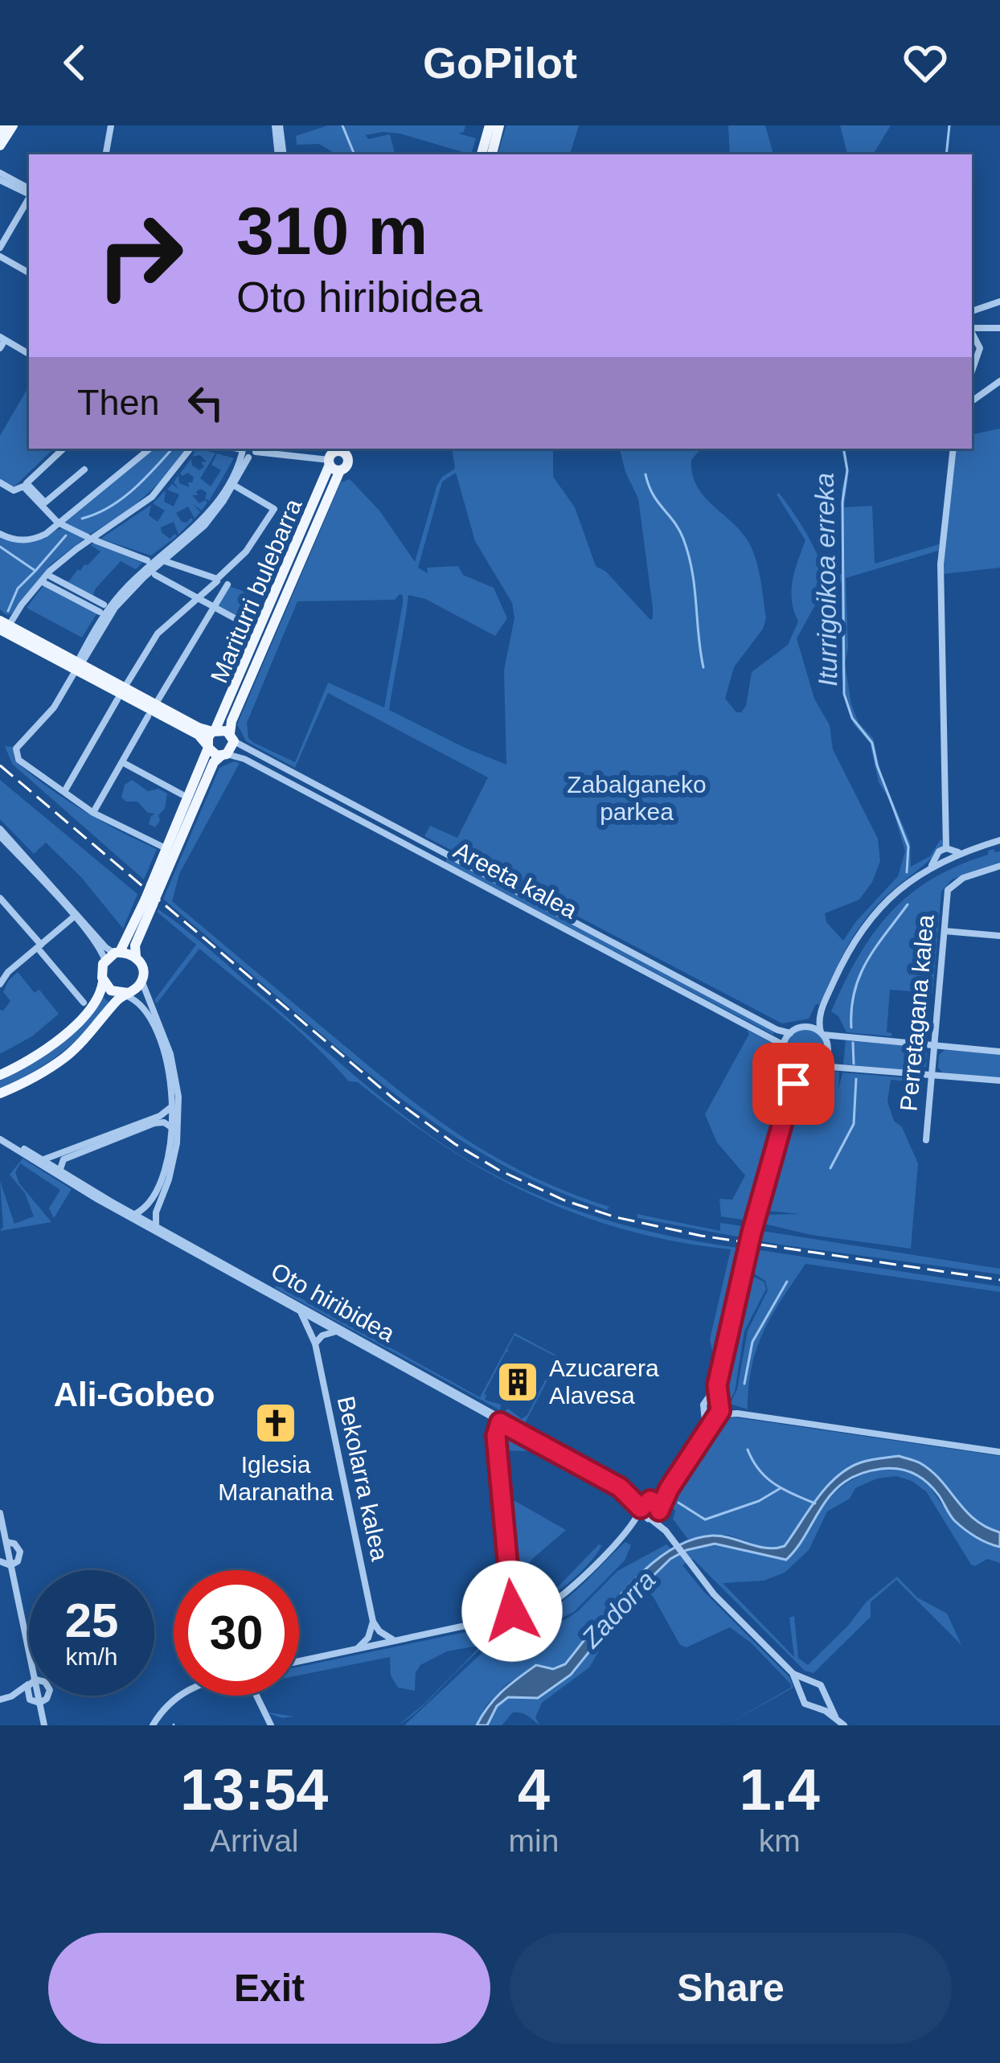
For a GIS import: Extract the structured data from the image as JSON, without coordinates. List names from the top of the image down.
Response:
{
  "streets": {
    "main road": ["Mariturri bulebarra"],
    "street": [
      "Areeta kalea",
      "Perretagana kalea",
      "Oto hiribidea",
      "Bekolarra kalea"
    ]
  },
  "crossings": [
    ["Mariturri bulebarra", "Areeta kalea"],
    ["Oto hiribidea", "Bekolarra kalea"]
  ],
  "districts": ["Ali-Gobeo"],
  "water": ["Iturrigoikoa erreka", "Zadorra"],
  "parks": ["Zabalganeko parkea"],
  "places": {
    "building": ["Azucarera Alavesa"],
    "church": ["Iglesia Maranatha"]
  },
  "page": {
    "header": "GoPilot",
    "turn": ["310 m", "Oto hiribidea"],
    "then": "Then",
    "speed": "25 km/h",
    "limit": "30",
    "eta": [
      "13:54",
      "Arrival",
      "4",
      "min",
      "1.4",
      "km"
    ],
    "buttons": ["Exit", "Share"]
  }
}
